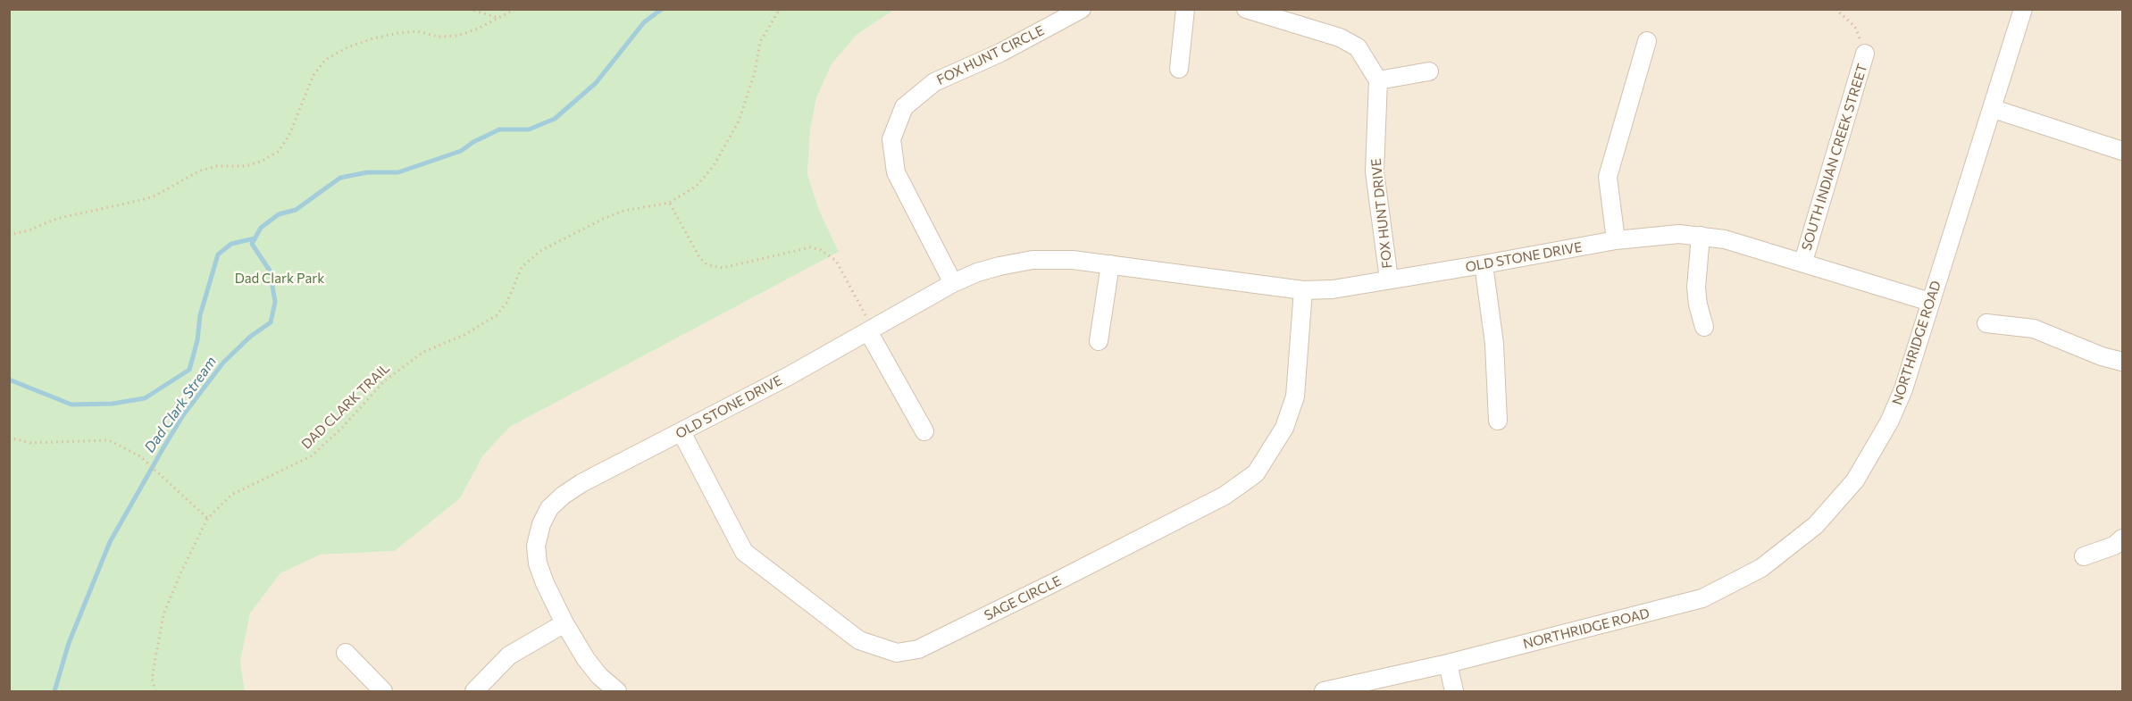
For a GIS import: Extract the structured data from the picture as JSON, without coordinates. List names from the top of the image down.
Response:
{
  "streets": {
    "street": [
      "FOX HUNT CIRCLE",
      "SOUTH INDIAN CREEK STREET",
      "FOX HUNT DRIVE",
      "OLD STONE DRIVE",
      "NORTHRIDGE ROAD",
      "SAGE CIRCLE"
    ],
    "path": ["DAD CLARK TRAIL"]
  },
  "crossings": [
    ["FOX HUNT CIRCLE", "OLD STONE DRIVE"],
    ["SOUTH INDIAN CREEK STREET", "OLD STONE DRIVE"],
    ["FOX HUNT DRIVE", "OLD STONE DRIVE"],
    ["OLD STONE DRIVE", "NORTHRIDGE ROAD"],
    ["OLD STONE DRIVE", "SAGE CIRCLE"]
  ],
  "water": ["Dad Clark Stream"],
  "parks": ["Dad Clark Park"]
}
